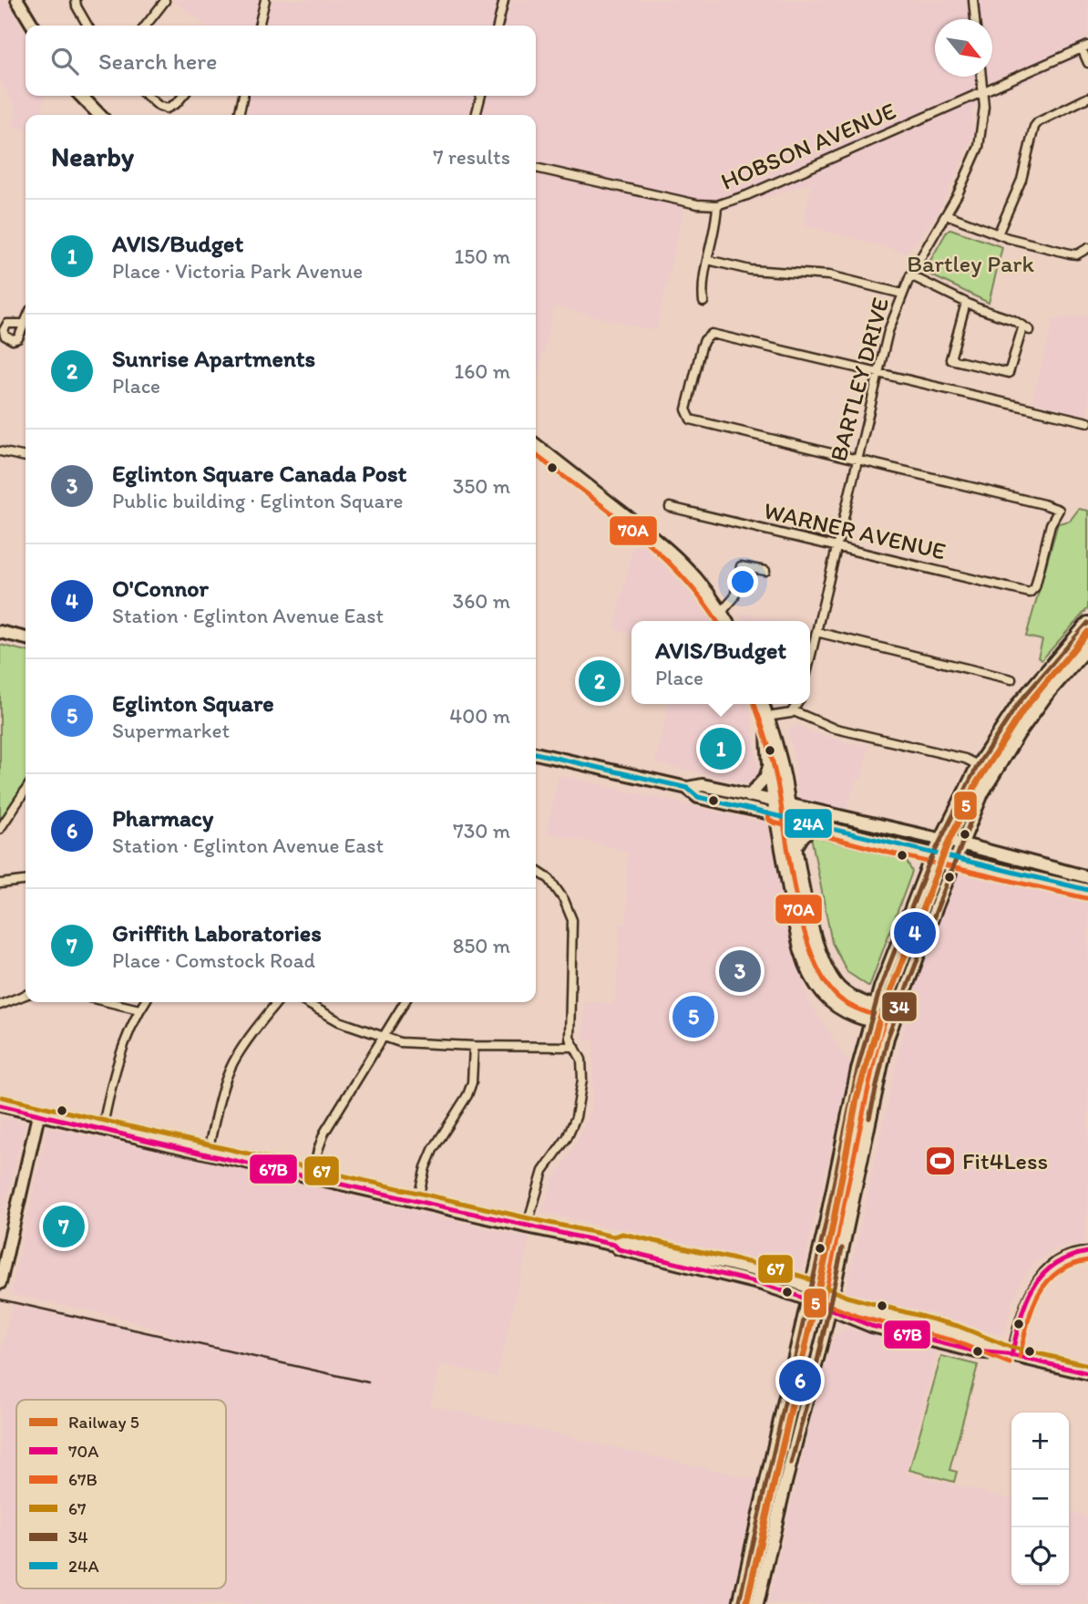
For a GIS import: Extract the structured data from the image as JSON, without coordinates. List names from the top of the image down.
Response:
{
  "streets": {
    "street": ["HOBSON AVENUE", "BARTLEY DRIVE", "WARNER AVENUE"]
  },
  "crossings": [
    ["HOBSON AVENUE", "BARTLEY DRIVE"],
    ["BARTLEY DRIVE", "WARNER AVENUE"]
  ],
  "parks": ["Bartley Park"],
  "places": {
    "sports": ["Fit4Less"]
  },
  "lines": [
    "transit line 70A",
    "transit line 34",
    "rail line 5",
    "transit line 24A",
    "transit line 67",
    "transit line 67B"
  ],
  "legend": [
    "Railway 5",
    "70A",
    "67B",
    "67",
    "34",
    "24A"
  ],
  "north": "bottom right",
  "page": {
    "search": "Search here",
    "heading": ["Nearby", "7 results"],
    "list": [
      {
        "mark": "1",
        "name": "AVIS/Budget",
        "note": "Place · Victoria Park Avenue",
        "value": "150 m"
      },
      {
        "mark": "2",
        "name": "Sunrise Apartments",
        "note": "Place",
        "value": "160 m"
      },
      {
        "mark": "3",
        "name": "Eglinton Square Canada Post",
        "note": "Public building · Eglinton Square",
        "value": "350 m"
      },
      {
        "mark": "4",
        "name": "O'Connor",
        "note": "Station · Eglinton Avenue East",
        "value": "360 m"
      },
      {
        "mark": "5",
        "name": "Eglinton Square",
        "note": "Supermarket",
        "value": "400 m"
      },
      {
        "mark": "6",
        "name": "Pharmacy",
        "note": "Station · Eglinton Avenue East",
        "value": "730 m"
      },
      {
        "mark": "7",
        "name": "Griffith Laboratories",
        "note": "Place · Comstock Road",
        "value": "850 m"
      }
    ],
    "popup": ["AVIS/Budget", "Place"],
    "pins": [
      "2",
      "1",
      "4",
      "3",
      "5",
      "7",
      "6"
    ],
    "map_buttons": ["+", "−"]
  }
}
